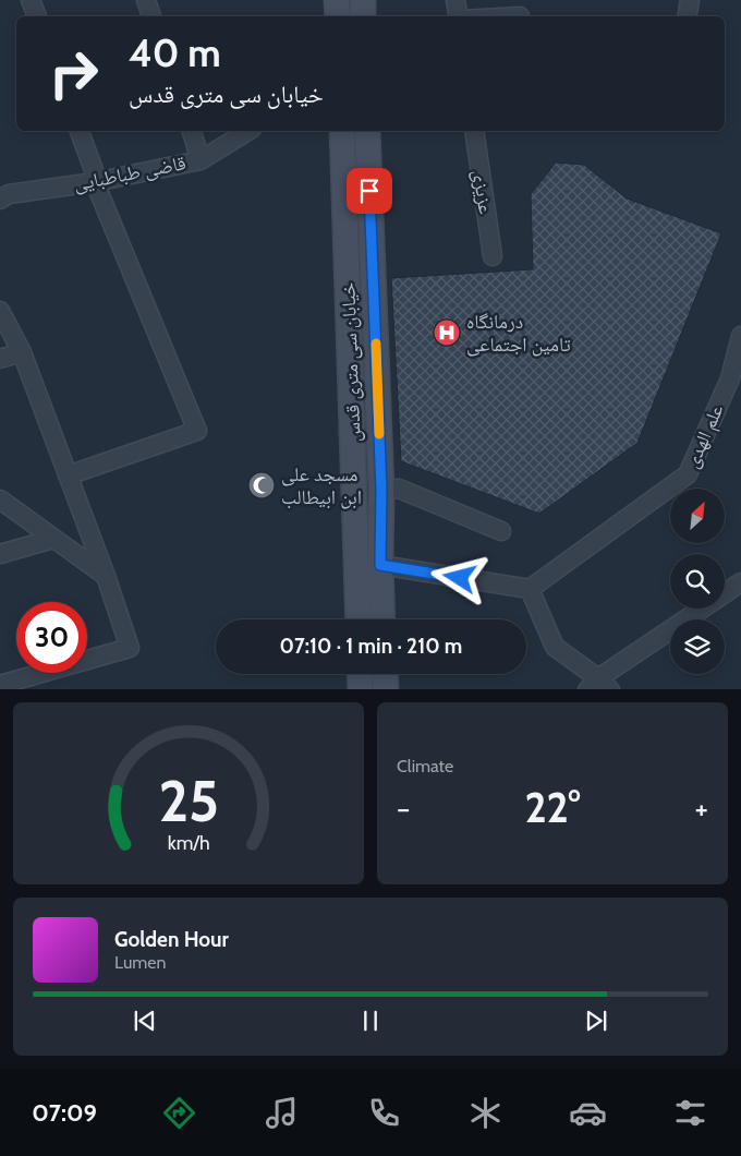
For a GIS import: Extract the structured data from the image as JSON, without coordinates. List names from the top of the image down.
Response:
{
  "streets": {
    "main road": ["خیابان سی متری قدس"],
    "street": ["قاضی طباطبایی", "عزیزی", "علم الهدی"]
  },
  "places": {
    "hospital": ["درمانگاه تامین اجتماعی"],
    "mosque": ["مسجد علی ابن ابیطالب"]
  },
  "north": "top right",
  "page": {
    "turn": ["40 m", "خیابان سی متری قدس"],
    "limit": "30",
    "trip": "07:10 · 1 min · 210 m",
    "tile": "Climate",
    "heat": ["−", "22°", "+"],
    "song": ["Golden Hour", "Lumen"],
    "tabs": "07:09",
    "gauge": ["25", "km/h"]
  }
}
